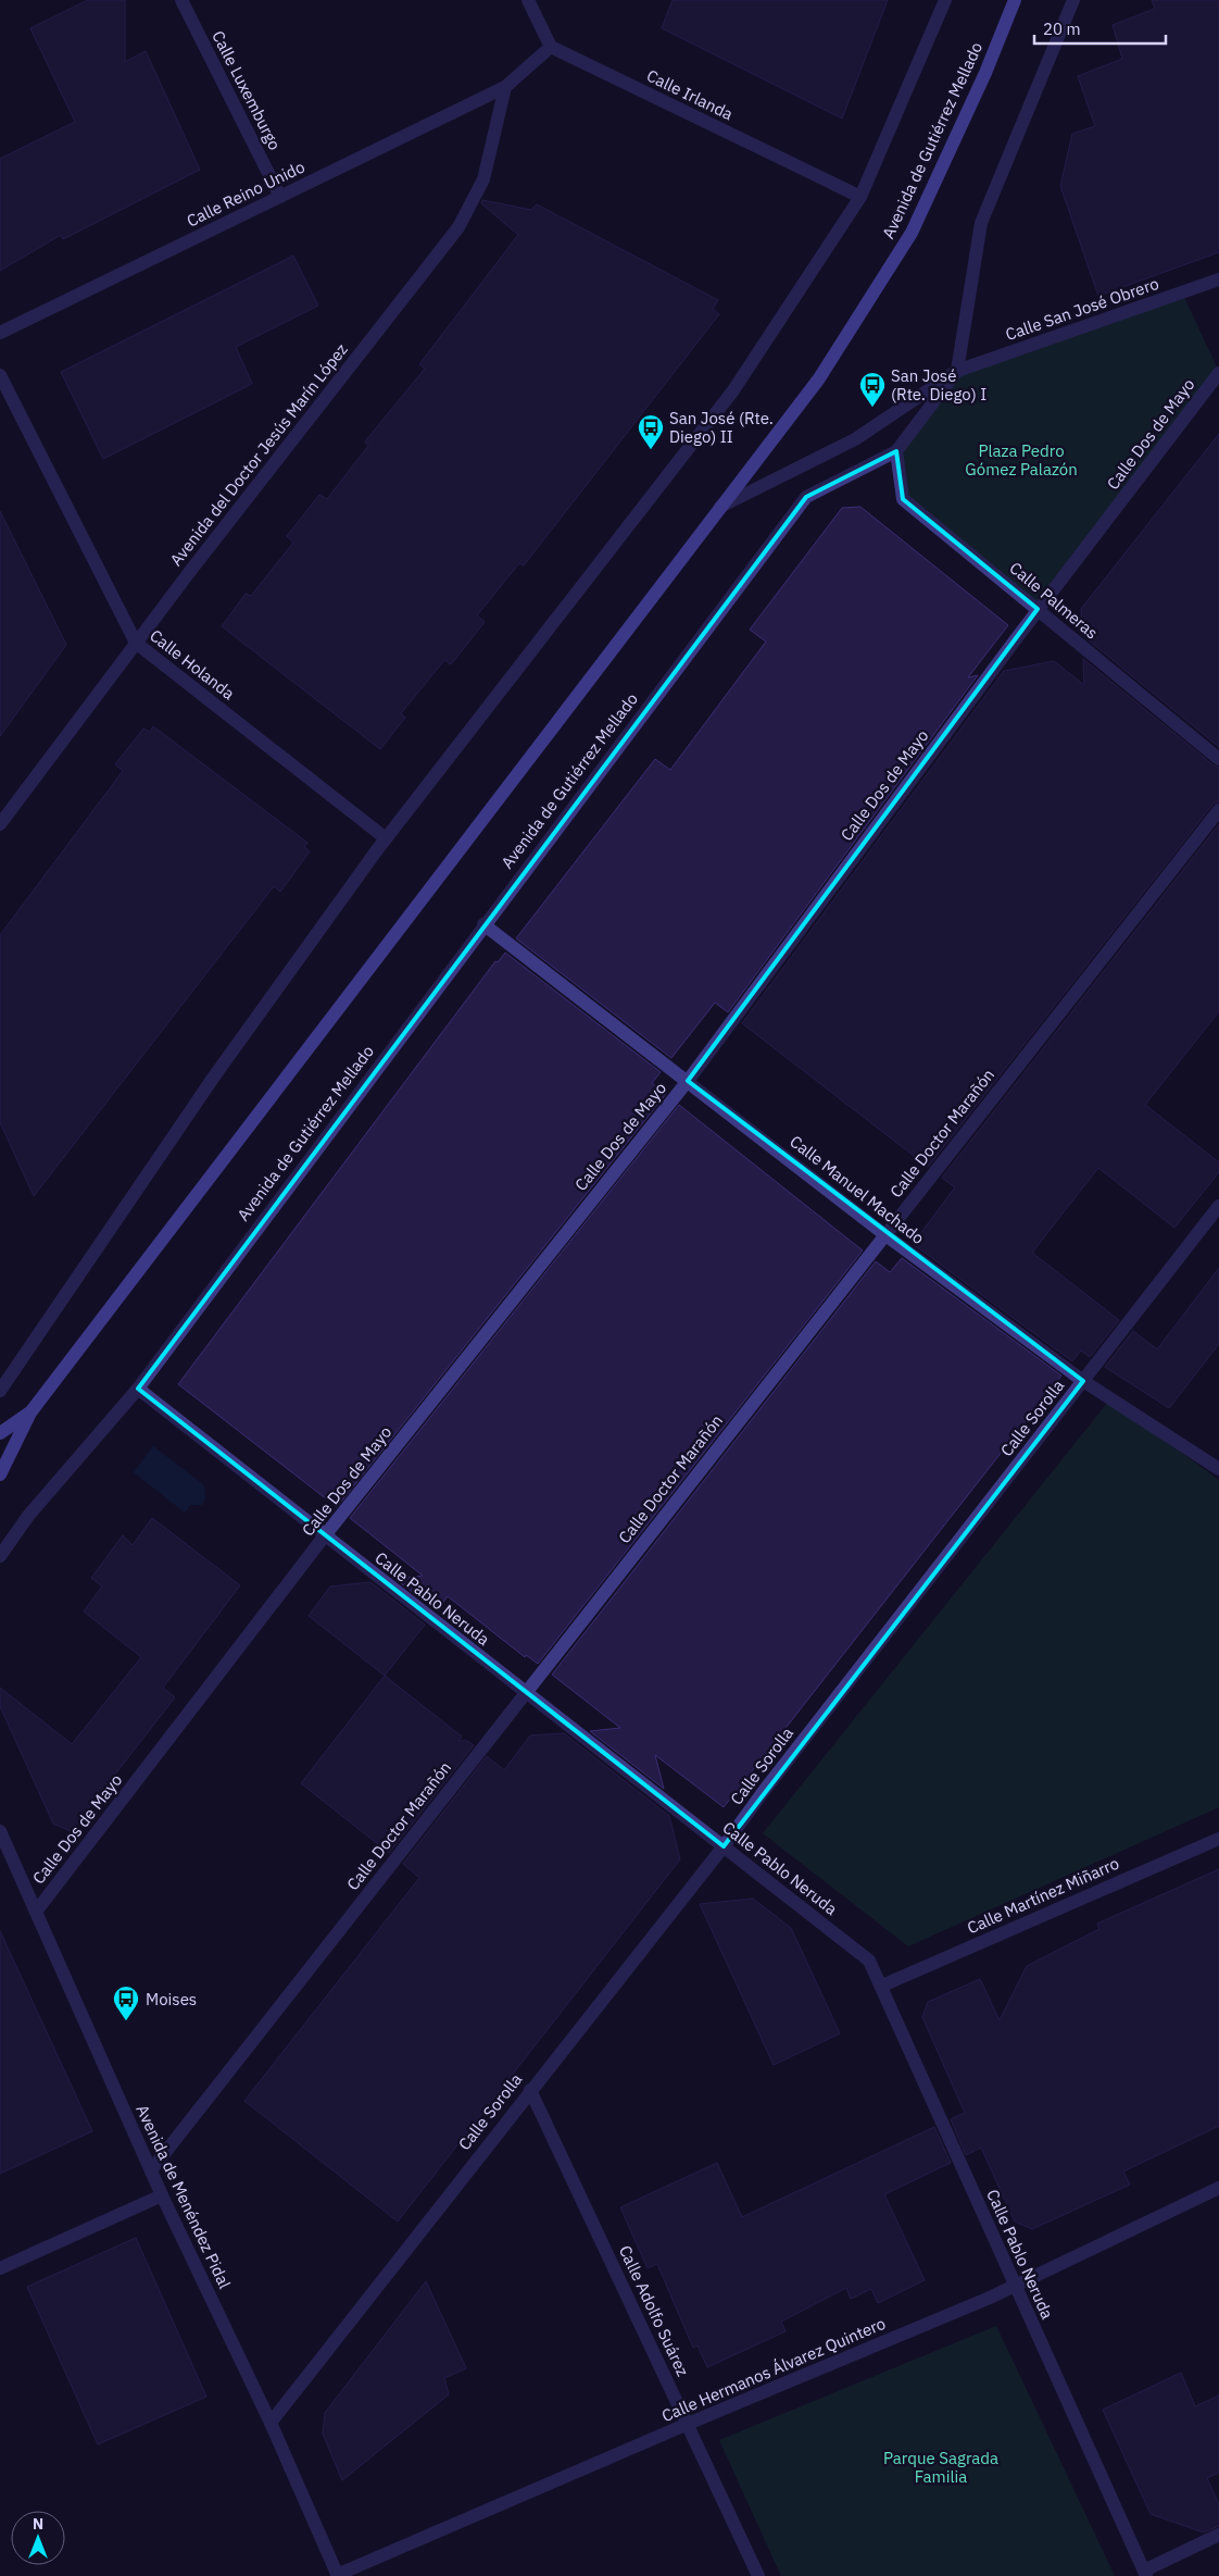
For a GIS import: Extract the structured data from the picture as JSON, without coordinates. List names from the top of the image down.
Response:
{
  "streets": {
    "main road": ["Avenida de Gutiérrez Mellado"],
    "street": [
      "Calle Luxemburgo",
      "Calle Irlanda",
      "Calle Reino Unido",
      "Calle San José Obrero",
      "Calle Dos de Mayo",
      "Avenida del Doctor Jesús Marín López",
      "Calle Palmeras",
      "Calle Holanda",
      "Calle Doctor Marañón",
      "Calle Manuel Machado",
      "Calle Sorolla",
      "Calle Pablo Neruda",
      "Calle Martínez Miñarro",
      "Avenida de Menéndez Pidal",
      "Calle Adolfo Suárez",
      "Calle Hermanos Álvarez Quintero"
    ]
  },
  "crossings": [
    ["Calle Luxemburgo", "Calle Reino Unido"],
    ["Calle Irlanda", "Calle Reino Unido"],
    ["Avenida de Gutiérrez Mellado", "Calle San José Obrero"],
    ["Avenida de Gutiérrez Mellado", "Calle Palmeras"],
    ["Avenida de Gutiérrez Mellado", "Calle Manuel Machado"],
    ["Avenida de Gutiérrez Mellado", "Calle Pablo Neruda"],
    ["Calle Reino Unido", "Avenida del Doctor Jesús Marín López"],
    ["Calle Dos de Mayo", "Calle Palmeras"],
    ["Calle Dos de Mayo", "Calle Manuel Machado"],
    ["Calle Dos de Mayo", "Calle Pablo Neruda"],
    ["Calle Dos de Mayo", "Avenida de Menéndez Pidal"],
    ["Avenida del Doctor Jesús Marín López", "Calle Holanda"],
    ["Calle Doctor Marañón", "Calle Manuel Machado"],
    ["Calle Doctor Marañón", "Calle Pablo Neruda"],
    ["Calle Doctor Marañón", "Avenida de Menéndez Pidal"],
    ["Calle Manuel Machado", "Calle Sorolla"],
    ["Calle Sorolla", "Calle Pablo Neruda"],
    ["Calle Sorolla", "Avenida de Menéndez Pidal"],
    ["Calle Sorolla", "Calle Adolfo Suárez"],
    ["Calle Pablo Neruda", "Calle Martínez Miñarro"],
    ["Calle Pablo Neruda", "Calle Hermanos Álvarez Quintero"],
    ["Avenida de Menéndez Pidal", "Calle Hermanos Álvarez Quintero"],
    ["Calle Adolfo Suárez", "Calle Hermanos Álvarez Quintero"]
  ],
  "parks": ["Plaza Pedro Gómez Palazón", "Parque Sagrada Familia"],
  "places": {
    "bus stop": ["San José (Rte. Diego) I", "San José (Rte. Diego) II", "Moises"]
  },
  "scale_bar": "20 m",
  "north": "top"
}
